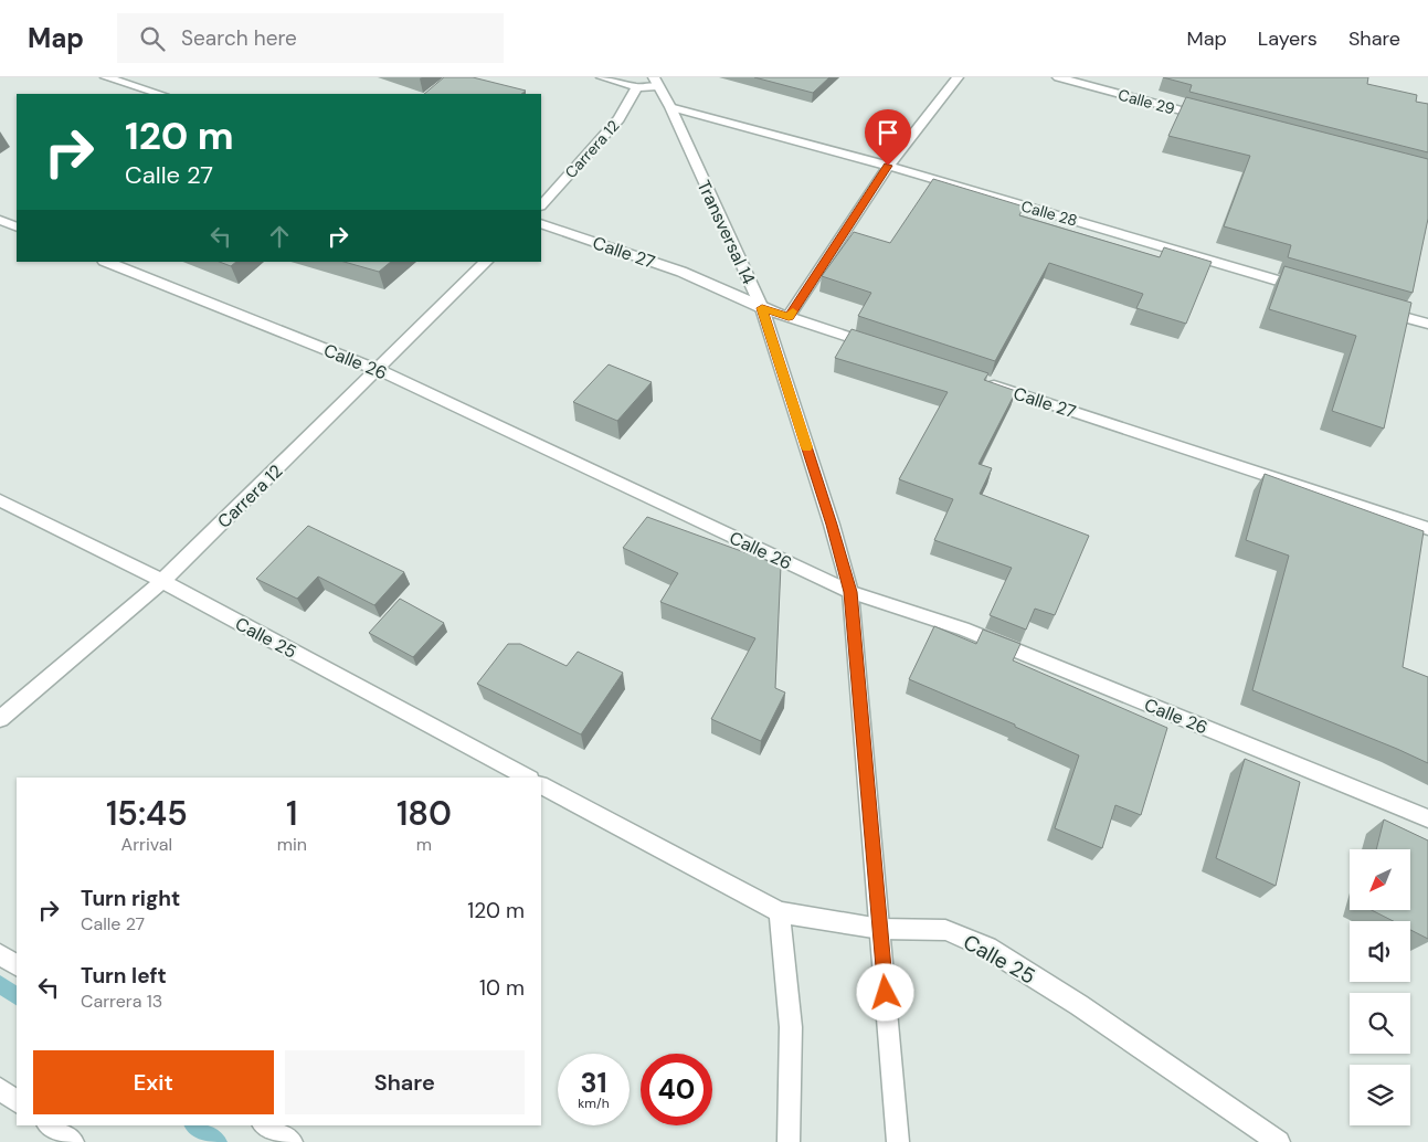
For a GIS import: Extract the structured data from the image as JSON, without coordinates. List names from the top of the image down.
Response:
{
  "streets": {
    "street": [
      "Calle 29",
      "Carrera 12",
      "Calle 28",
      "Transversal 14",
      "Calle 27",
      "Calle 26",
      "Calle 25"
    ]
  },
  "crossings": [
    ["Carrera 12", "Calle 26"],
    ["Carrera 12", "Calle 25"],
    ["Calle 28", "Transversal 14"],
    ["Transversal 14", "Calle 27"],
    ["Transversal 14", "Calle 26"],
    ["Transversal 14", "Calle 25"]
  ],
  "north": "bottom left",
  "page": {
    "header": "Map",
    "search": "Search here",
    "nav": ["Map", "Layers", "Share"],
    "turn": ["120 m", "Calle 27"],
    "eta": [
      "15:45",
      "Arrival",
      "1",
      "min",
      "180",
      "m"
    ],
    "list": [
      {
        "name": "Turn right",
        "note": "Calle 27",
        "value": "120 m"
      },
      {
        "name": "Turn left",
        "note": "Carrera 13",
        "value": "10 m"
      }
    ],
    "buttons": ["Exit", "Share"],
    "speed": "31 km/h",
    "limit": "40"
  }
}
